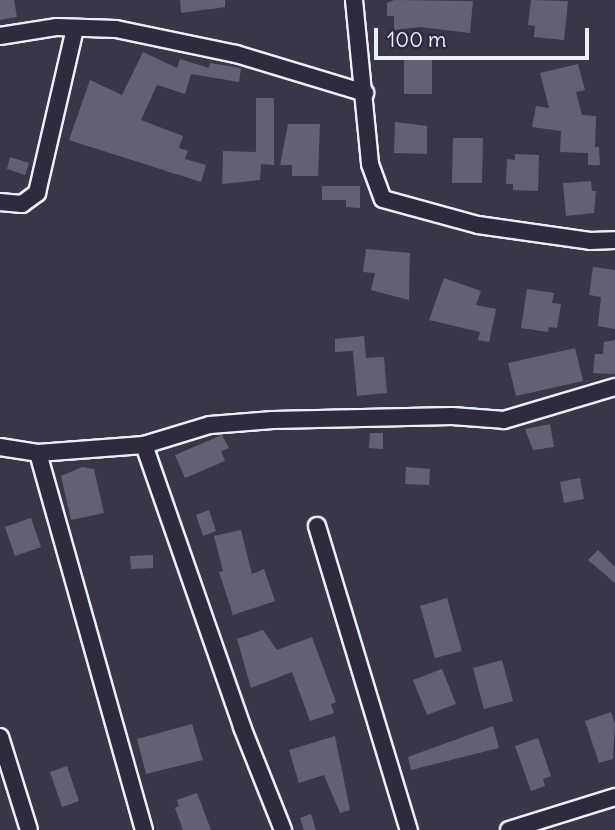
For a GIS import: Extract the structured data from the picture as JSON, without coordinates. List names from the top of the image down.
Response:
{
  "scale_bar": "100 m"
}
